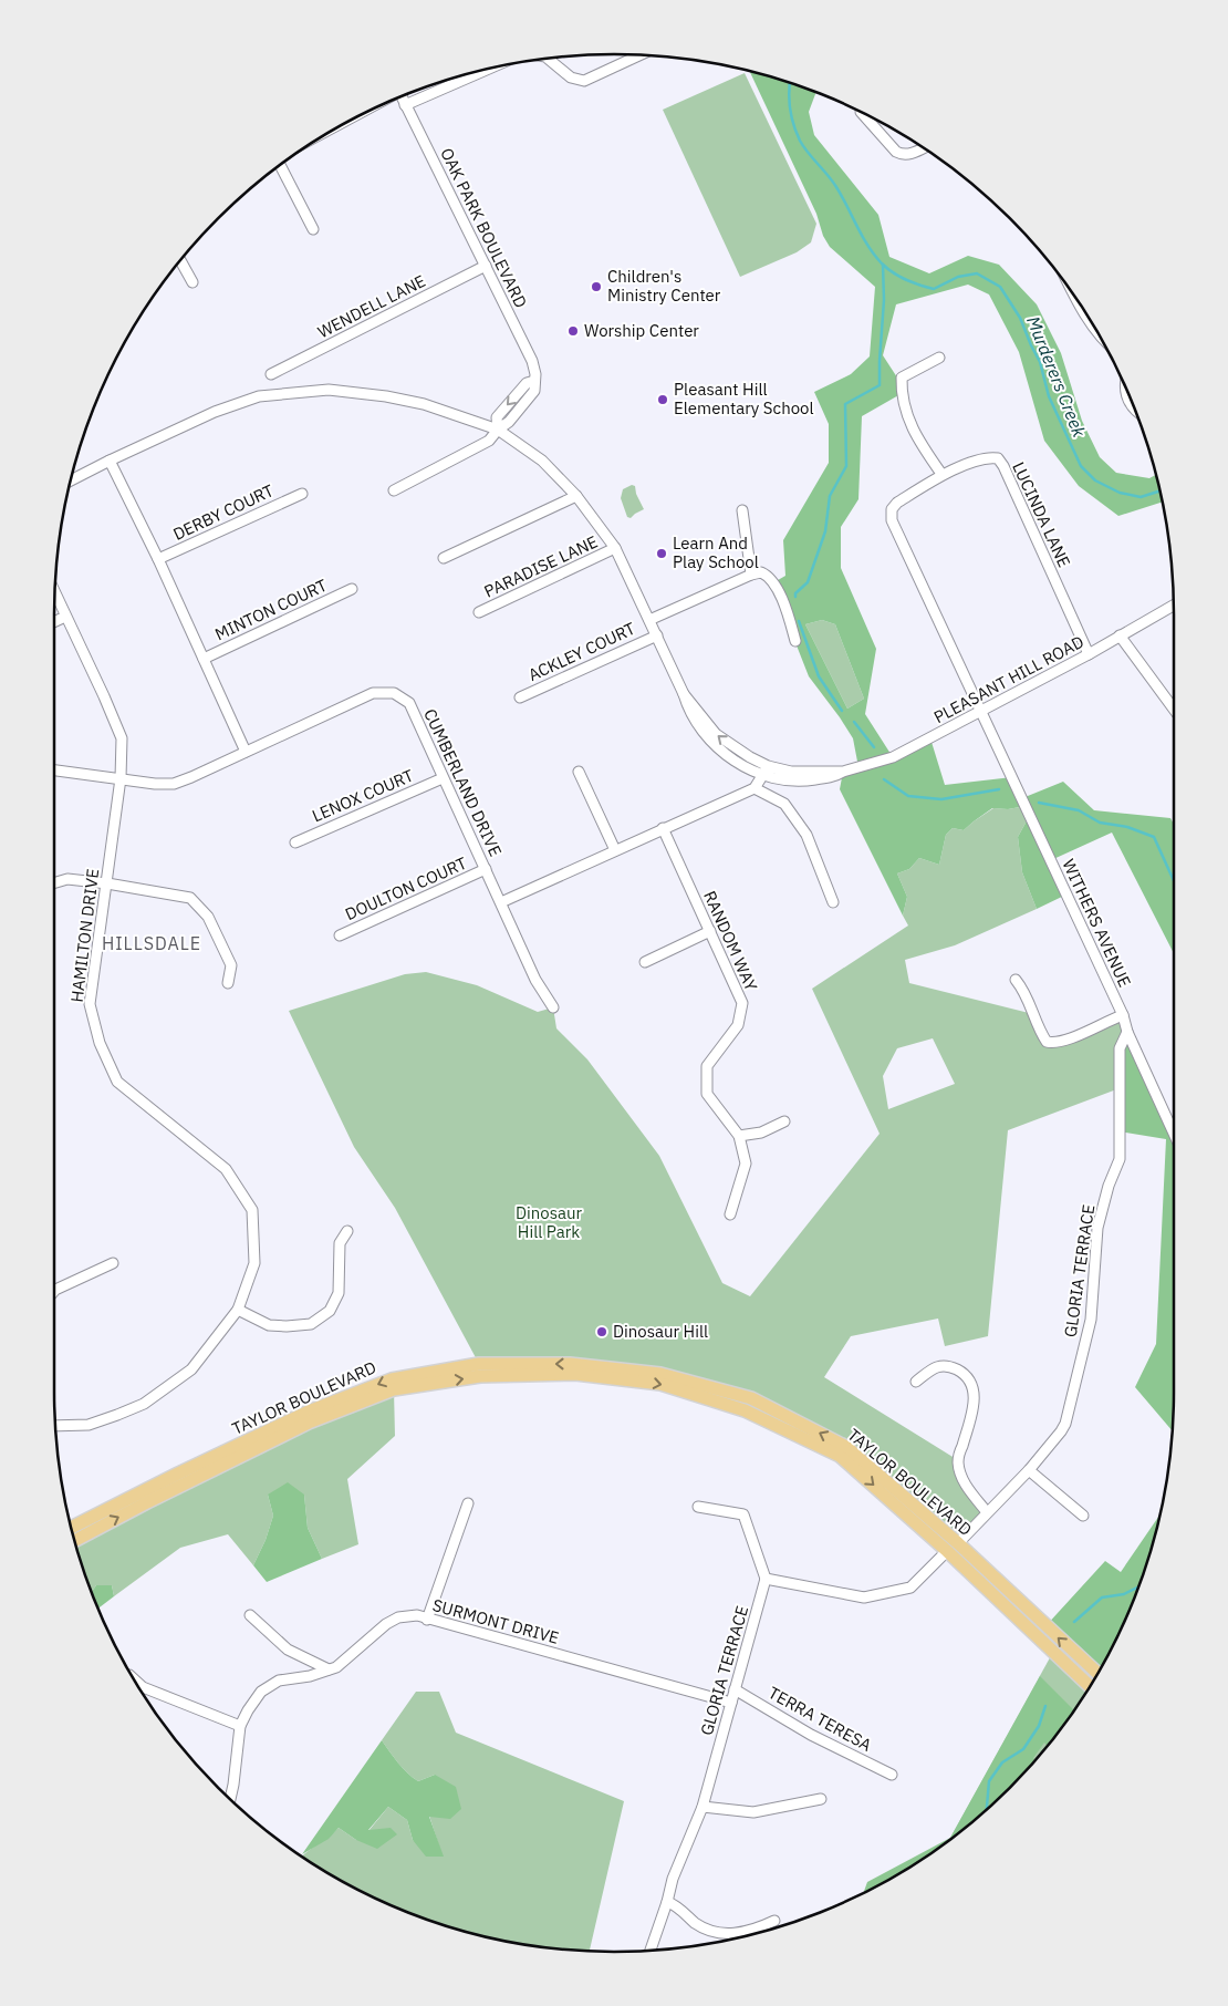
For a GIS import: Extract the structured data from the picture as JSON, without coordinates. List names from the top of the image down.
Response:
{
  "streets": {
    "main road": ["TAYLOR BOULEVARD"],
    "street": [
      "OAK PARK BOULEVARD",
      "WENDELL LANE",
      "DERBY COURT",
      "LUCINDA LANE",
      "PARADISE LANE",
      "MINTON COURT",
      "ACKLEY COURT",
      "PLEASANT HILL ROAD",
      "CUMBERLAND DRIVE",
      "LENOX COURT",
      "DOULTON COURT",
      "WITHERS AVENUE",
      "HAMILTON DRIVE",
      "RANDOM WAY",
      "GLORIA TERRACE",
      "SURMONT DRIVE",
      "TERRA TERESA"
    ]
  },
  "crossings": [
    ["OAK PARK BOULEVARD", "WENDELL LANE"],
    ["OAK PARK BOULEVARD", "PLEASANT HILL ROAD"],
    ["LUCINDA LANE", "PLEASANT HILL ROAD"],
    ["LUCINDA LANE", "WITHERS AVENUE"],
    ["PARADISE LANE", "PLEASANT HILL ROAD"],
    ["ACKLEY COURT", "PLEASANT HILL ROAD"],
    ["PLEASANT HILL ROAD", "WITHERS AVENUE"],
    ["CUMBERLAND DRIVE", "LENOX COURT"],
    ["CUMBERLAND DRIVE", "DOULTON COURT"],
    ["CUMBERLAND DRIVE", "HAMILTON DRIVE"],
    ["WITHERS AVENUE", "GLORIA TERRACE"],
    ["GLORIA TERRACE", "TAYLOR BOULEVARD"],
    ["GLORIA TERRACE", "SURMONT DRIVE"],
    ["GLORIA TERRACE", "TERRA TERESA"]
  ],
  "districts": ["HILLSDALE"],
  "water": ["Murderers Creek"],
  "parks": ["Dinosaur Hill Park"],
  "places": [
    "Children's Ministry Center",
    "Worship Center",
    "Pleasant Hill Elementary School",
    "Learn And Play School",
    "Dinosaur Hill"
  ]
}
